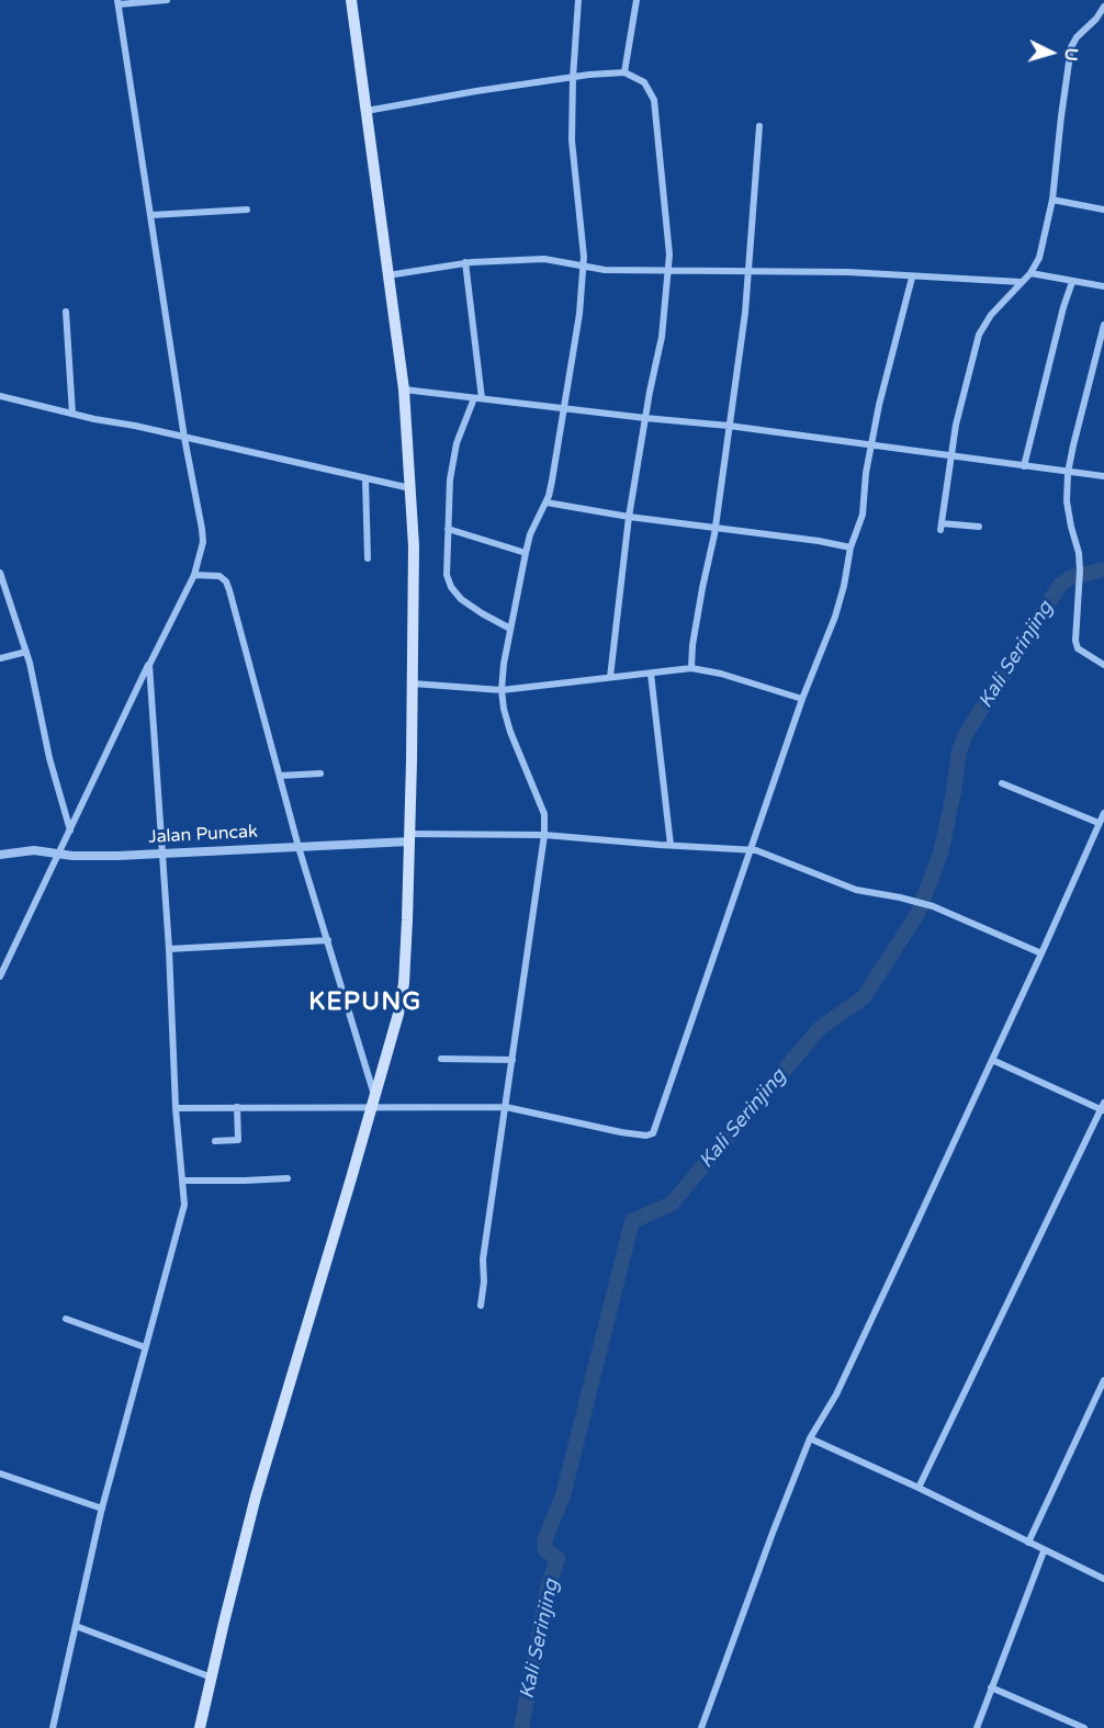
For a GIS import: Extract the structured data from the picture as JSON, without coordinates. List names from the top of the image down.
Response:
{
  "streets": {
    "street": ["Jalan Puncak"]
  },
  "districts": ["KEPUNG"],
  "water": ["Kali Serinjing"],
  "north": "right"
}
